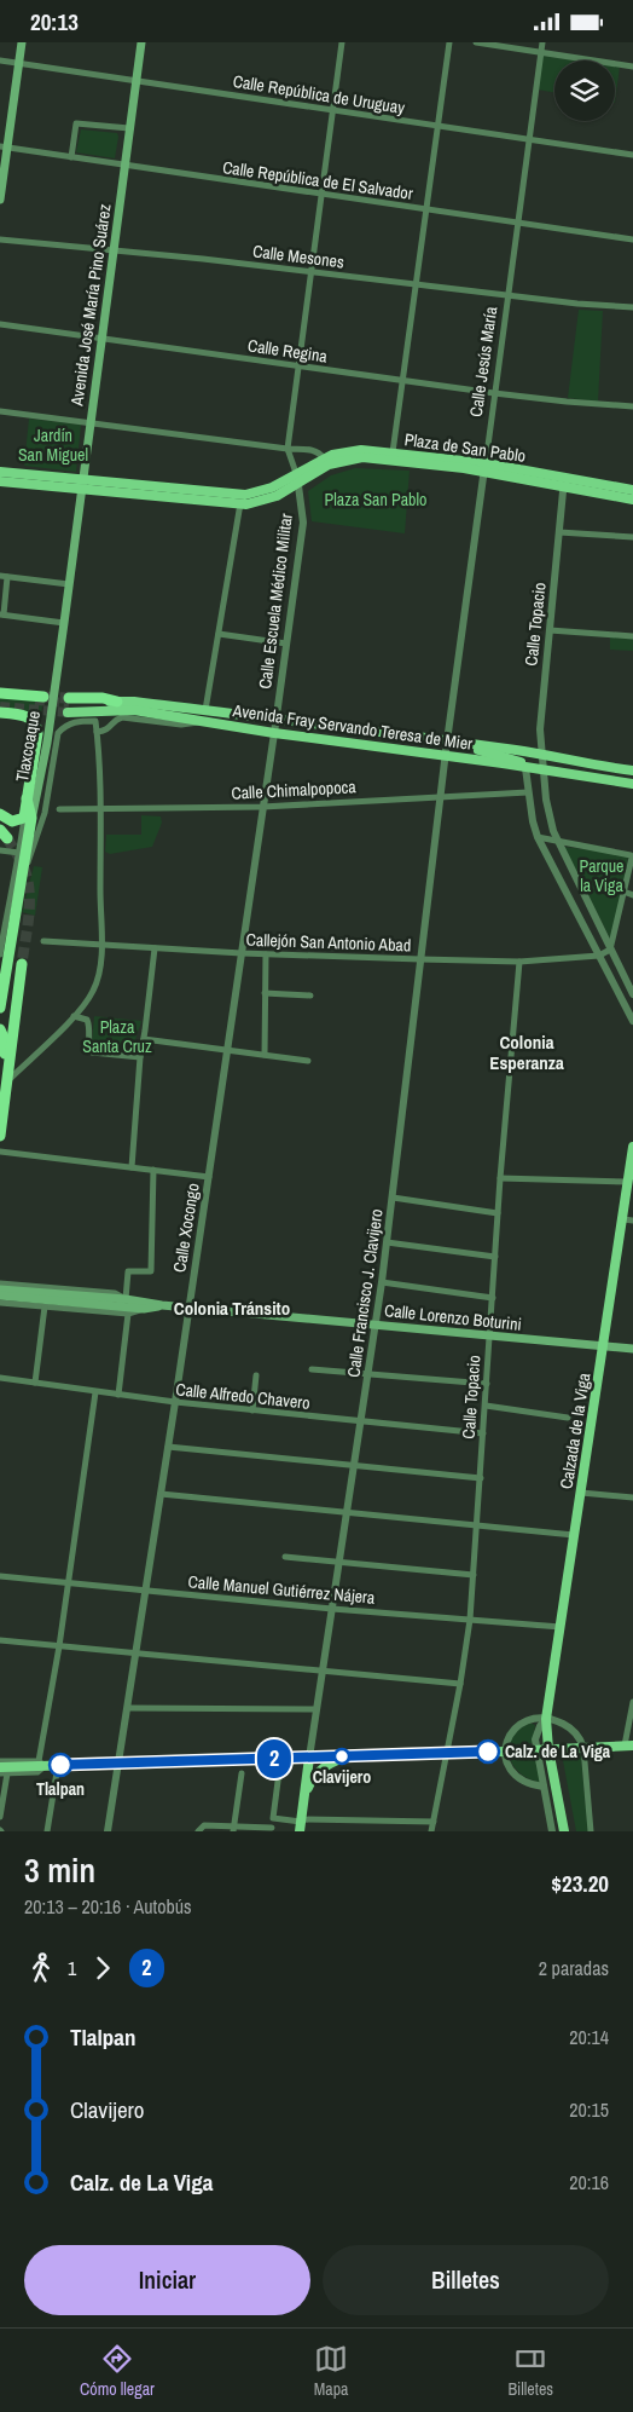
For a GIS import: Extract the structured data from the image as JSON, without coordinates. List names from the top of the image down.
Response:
{
  "streets": {
    "main road": [
      "Avenida José María Pino Suárez",
      "Plaza de San Pablo",
      "Avenida Fray Servando Teresa de Mier",
      "Tlaxcoaque",
      "Calle Francisco J. Clavijero",
      "Calle Lorenzo Boturini",
      "Calzada de la Viga"
    ],
    "street": [
      "Calle República de Uruguay",
      "Calle República de El Salvador",
      "Calle Mesones",
      "Calle Regina",
      "Calle Jesús María",
      "Calle Escuela Médico Militar",
      "Calle Topacio",
      "Calle Chimalpopoca",
      "Callejón San Antonio Abad",
      "Calle Xocongo",
      "Calle Alfredo Chavero",
      "Calle Manuel Gutiérrez Nájera"
    ]
  },
  "crossings": [
    ["Calle República de Uruguay", "Avenida José María Pino Suárez"],
    ["Calle República de Uruguay", "Calle Jesús María"],
    ["Calle República de El Salvador", "Avenida José María Pino Suárez"],
    ["Calle República de El Salvador", "Calle Jesús María"],
    ["Calle Mesones", "Avenida José María Pino Suárez"],
    ["Calle Mesones", "Calle Jesús María"],
    ["Avenida José María Pino Suárez", "Calle Regina"],
    ["Avenida José María Pino Suárez", "Tlaxcoaque"],
    ["Calle Regina", "Calle Jesús María"],
    ["Calle Jesús María", "Plaza de San Pablo"],
    ["Calle Jesús María", "Avenida Fray Servando Teresa de Mier"],
    ["Calle Jesús María", "Calle Francisco J. Clavijero"],
    ["Plaza de San Pablo", "Calle Escuela Médico Militar"],
    ["Plaza de San Pablo", "Calle Topacio"],
    ["Calle Escuela Médico Militar", "Avenida Fray Servando Teresa de Mier"],
    ["Calle Escuela Médico Militar", "Calle Xocongo"],
    ["Calle Topacio", "Avenida Fray Servando Teresa de Mier"],
    ["Calle Topacio", "Callejón San Antonio Abad"],
    ["Calle Topacio", "Calle Lorenzo Boturini"],
    ["Calle Topacio", "Calle Alfredo Chavero"],
    ["Calle Topacio", "Calle Manuel Gutiérrez Nájera"],
    ["Avenida Fray Servando Teresa de Mier", "Calle Xocongo"],
    ["Avenida Fray Servando Teresa de Mier", "Calle Francisco J. Clavijero"],
    ["Calle Chimalpopoca", "Calle Xocongo"],
    ["Calle Chimalpopoca", "Calle Francisco J. Clavijero"],
    ["Callejón San Antonio Abad", "Calle Xocongo"],
    ["Callejón San Antonio Abad", "Calle Francisco J. Clavijero"],
    ["Calle Xocongo", "Calle Lorenzo Boturini"],
    ["Calle Xocongo", "Calle Alfredo Chavero"],
    ["Calle Xocongo", "Calle Manuel Gutiérrez Nájera"],
    ["Calle Francisco J. Clavijero", "Calle Lorenzo Boturini"],
    ["Calle Francisco J. Clavijero", "Calle Alfredo Chavero"],
    ["Calle Francisco J. Clavijero", "Calle Manuel Gutiérrez Nájera"],
    ["Calle Lorenzo Boturini", "Calzada de la Viga"],
    ["Calzada de la Viga", "Calle Manuel Gutiérrez Nájera"]
  ],
  "districts": ["Colonia Esperanza", "Colonia Tránsito"],
  "parks": [
    "Jardín San Miguel",
    "Plaza San Pablo",
    "Parque la Viga",
    "Plaza Santa Cruz"
  ],
  "places": ["Calz. de La Viga", "Clavijero", "Tlalpan"],
  "lines": ["bus line 2"],
  "page": {
    "status": "20:13",
    "on_map": "2",
    "heading": ["3 min", "20:13 – 20:16 · Autobús", "$23.20"],
    "legs": ["1", "2", "2 paradas"],
    "list": [
      {
        "name": "Tlalpan",
        "value": "20:14"
      },
      {
        "name": "Clavijero",
        "value": "20:15"
      },
      {
        "name": "Calz. de La Viga",
        "value": "20:16"
      }
    ],
    "buttons": ["Iniciar", "Billetes"],
    "tabs": ["Cómo llegar", "Mapa", "Billetes"]
  }
}
